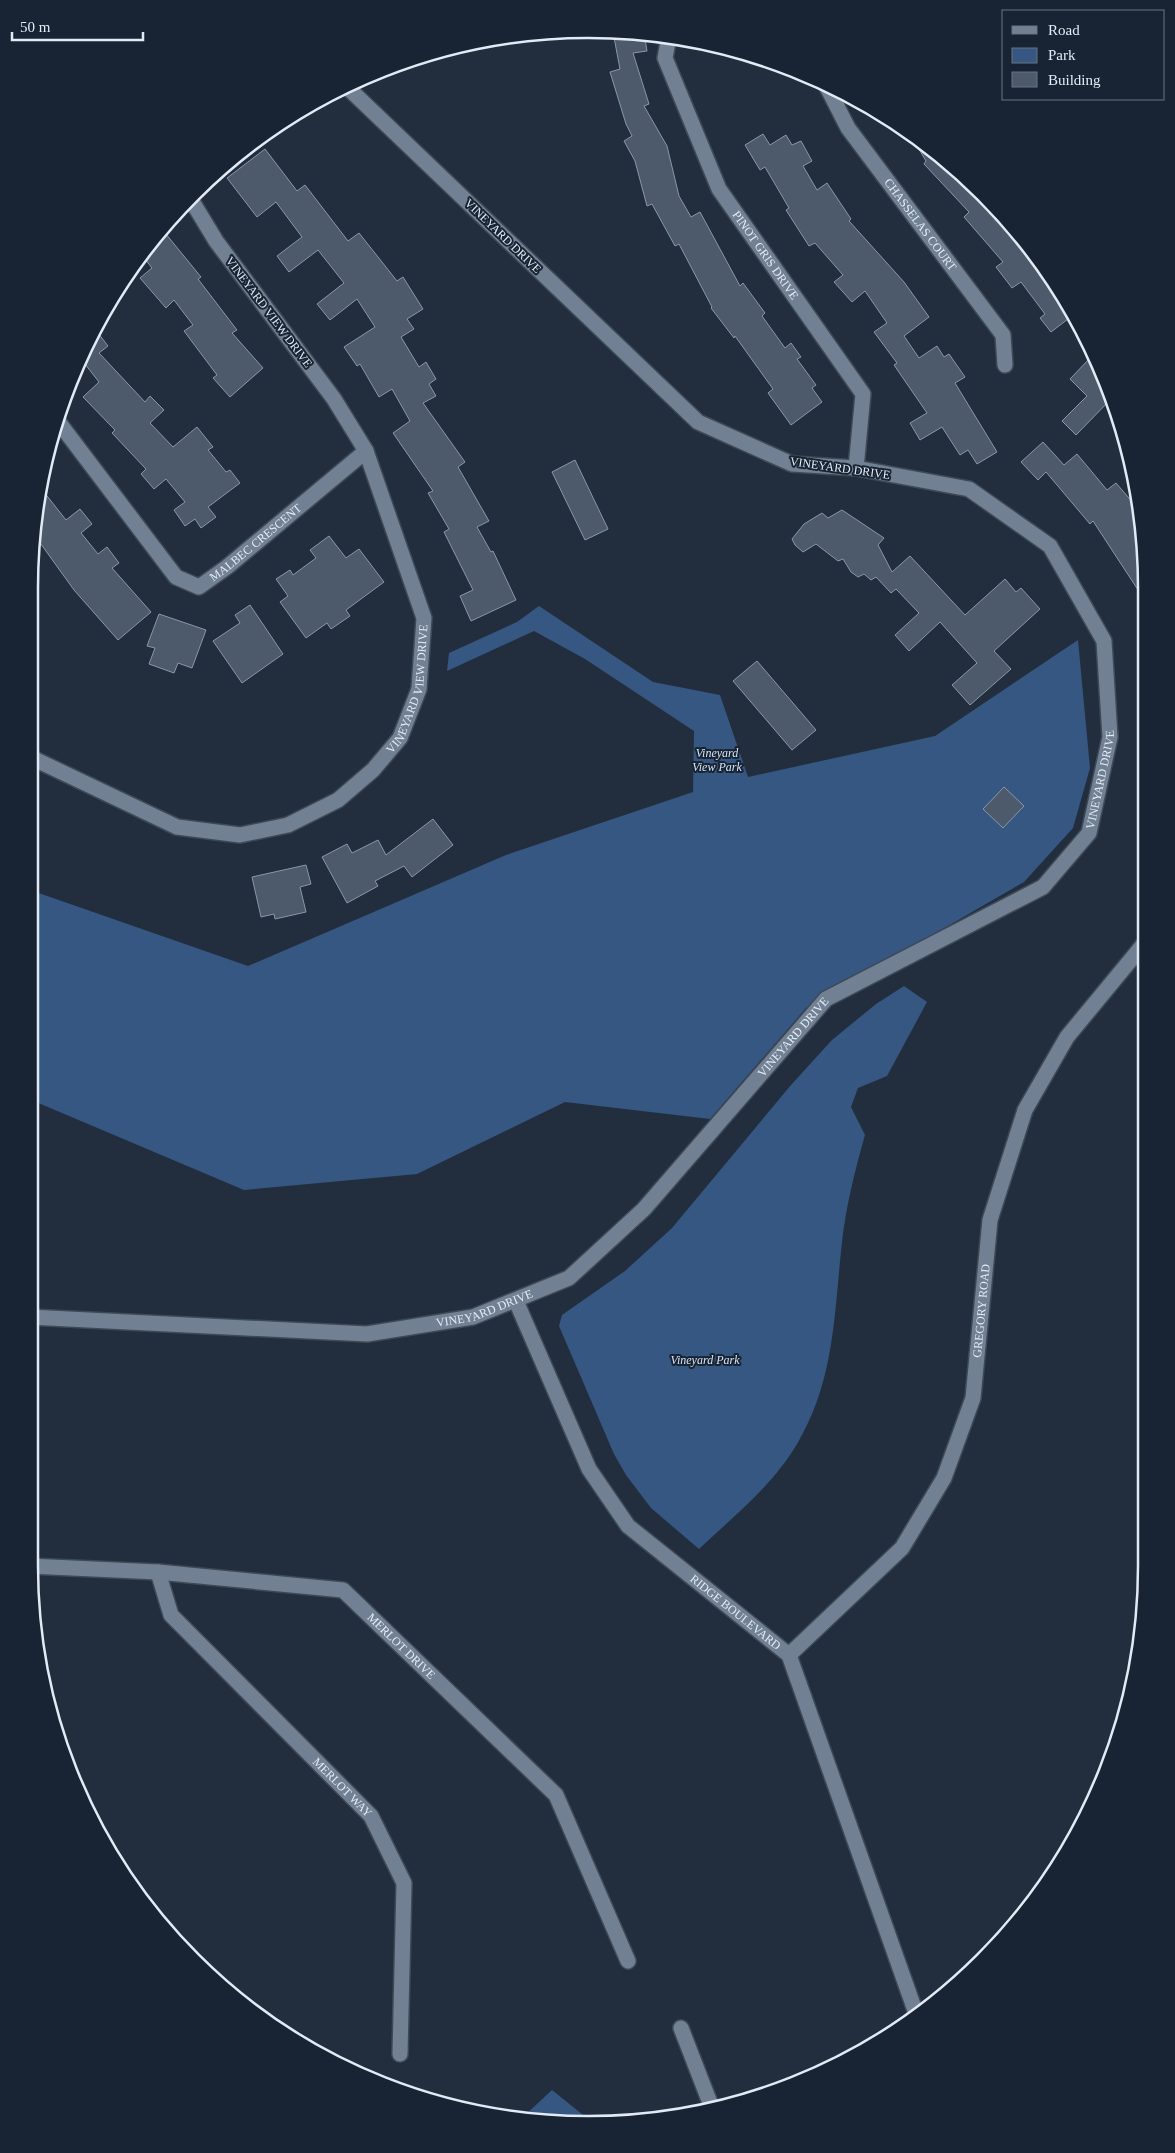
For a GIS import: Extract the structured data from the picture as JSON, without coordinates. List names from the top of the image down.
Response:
{
  "streets": {
    "street": [
      "CHASSELAS COURT",
      "VINEYARD DRIVE",
      "PINOT GRIS DRIVE",
      "VINEYARD VIEW DRIVE",
      "MALBEC CRESCENT",
      "GREGORY ROAD",
      "RIDGE BOULEVARD",
      "MERLOT DRIVE",
      "MERLOT WAY"
    ]
  },
  "crossings": [
    ["VINEYARD DRIVE", "PINOT GRIS DRIVE"],
    ["VINEYARD DRIVE", "RIDGE BOULEVARD"],
    ["VINEYARD VIEW DRIVE", "MALBEC CRESCENT"],
    ["GREGORY ROAD", "RIDGE BOULEVARD"],
    ["MERLOT DRIVE", "MERLOT WAY"]
  ],
  "parks": ["Vineyard View Park", "Vineyard Park"],
  "legend": ["Road", "Park", "Building"],
  "scale_bar": "50 m"
}
